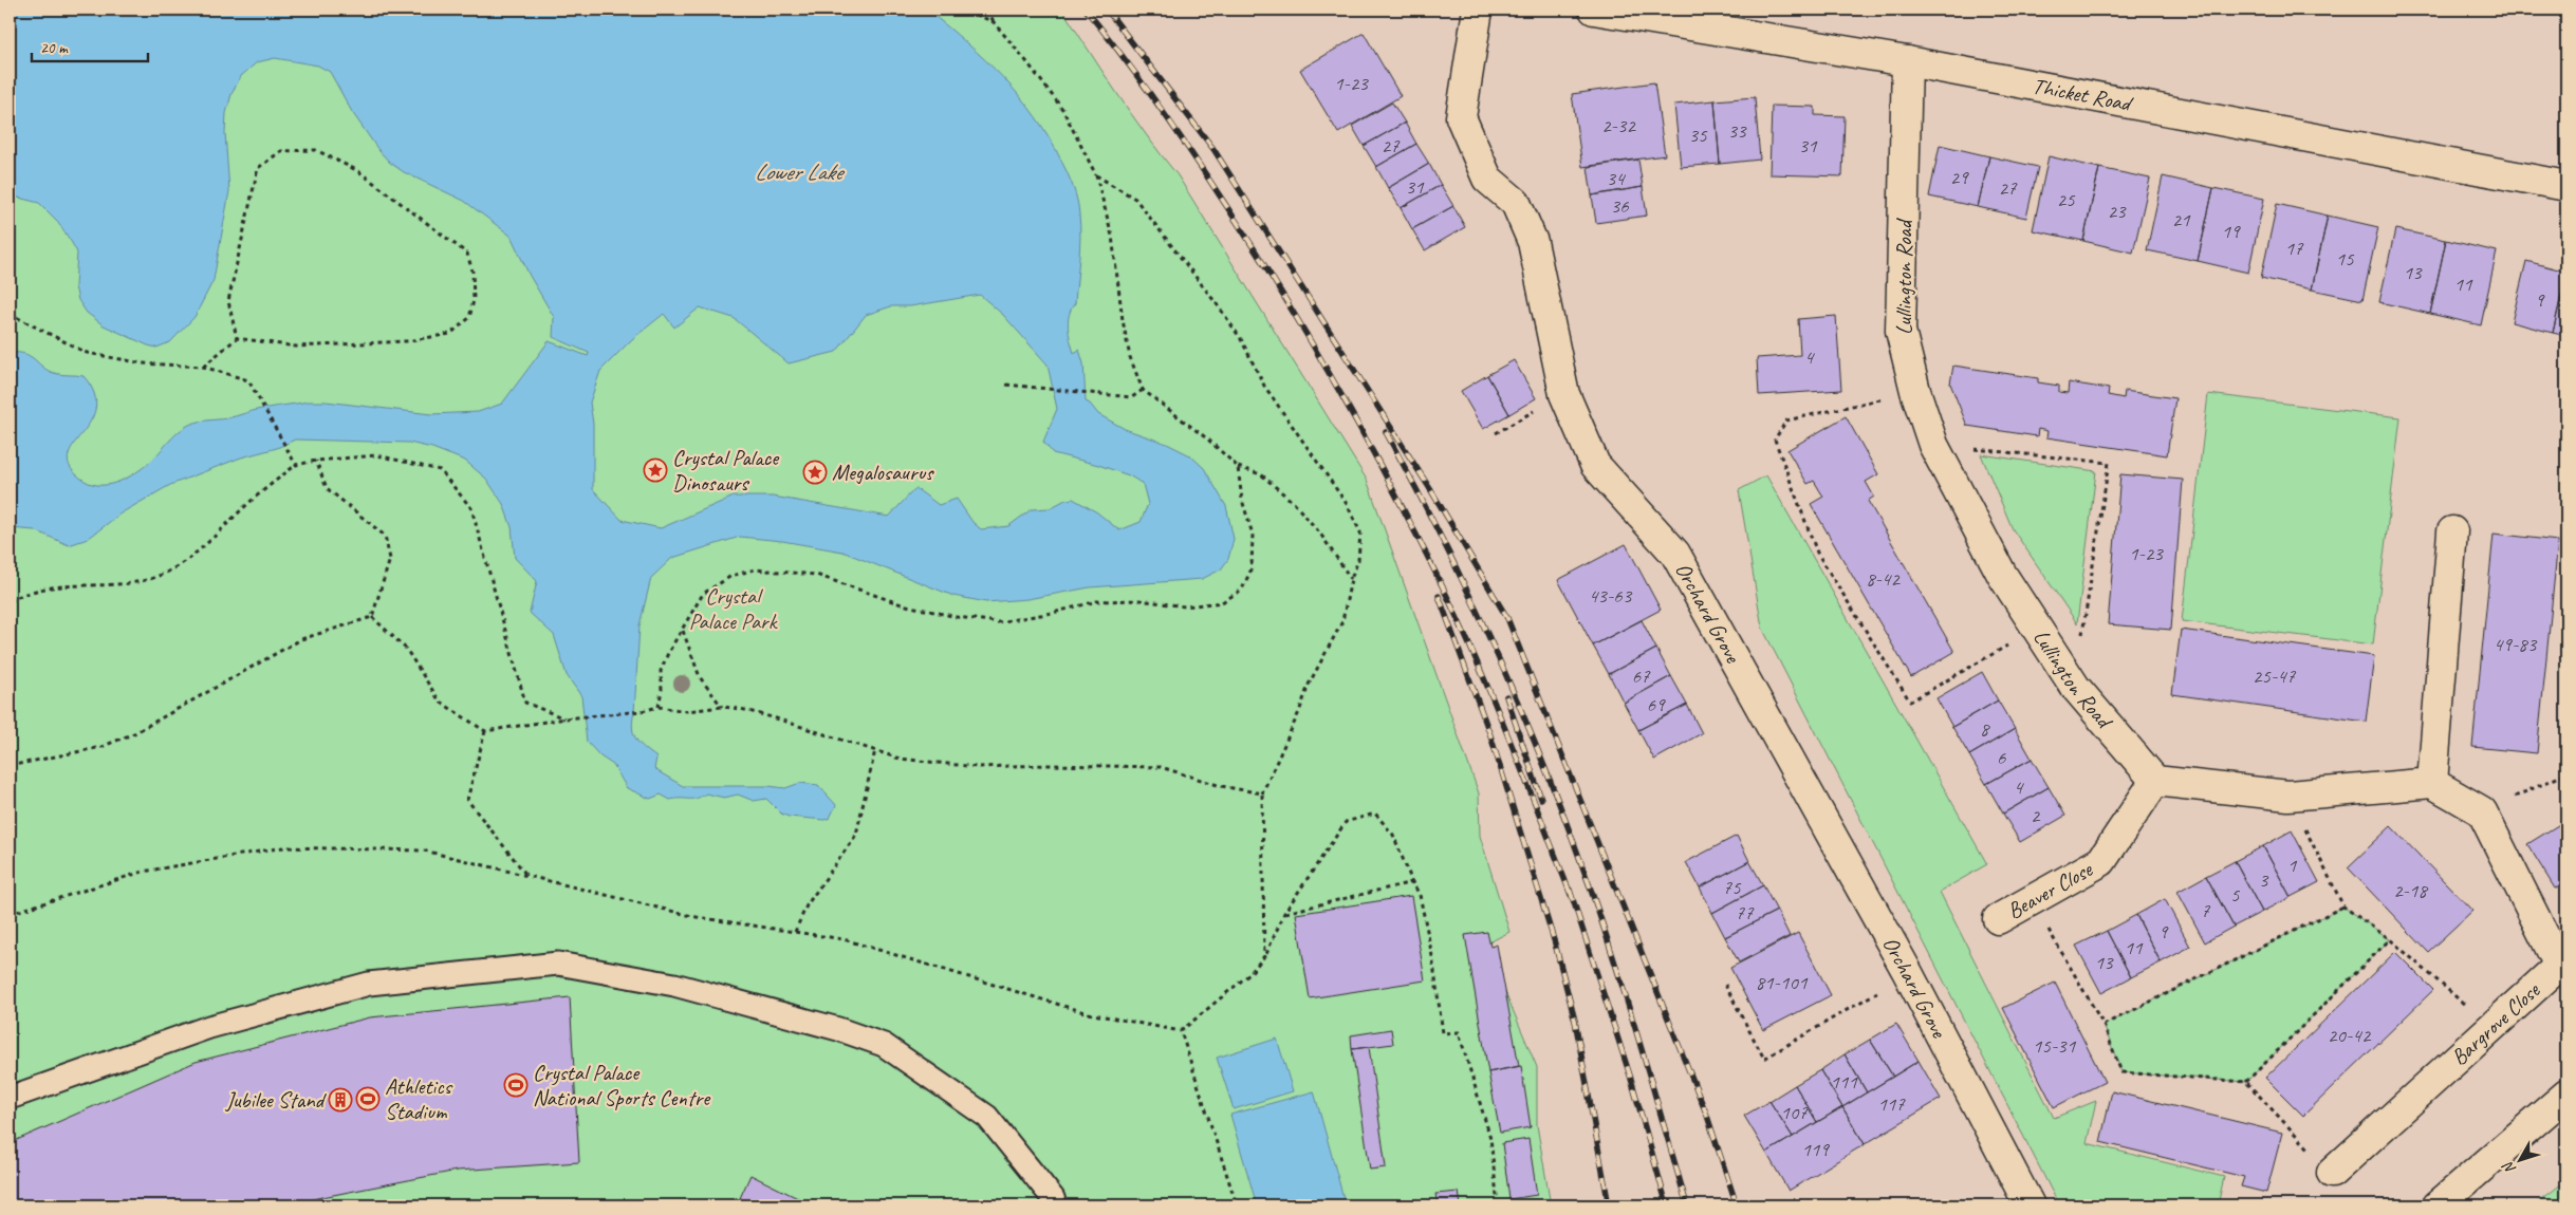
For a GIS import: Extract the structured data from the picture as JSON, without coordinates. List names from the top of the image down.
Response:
{
  "streets": {
    "street": [
      "Thicket Road",
      "Lullington Road",
      "Orchard Grove",
      "Beaver Close",
      "Bargrove Close"
    ]
  },
  "crossings": [
    ["Thicket Road", "Lullington Road"],
    ["Lullington Road", "Beaver Close"]
  ],
  "water": ["Lower Lake"],
  "parks": ["Crystal Palace Park"],
  "places": {
    "place": ["Crystal Palace Dinosaurs", "Megalosaurus"],
    "sports": ["Crystal Palace National Sports Centre", "Athletics Stadium"],
    "building": ["Jubilee Stand"]
  },
  "house_numbers": [
    "1-23",
    "2-32",
    "33",
    "35",
    "27",
    "31",
    "29",
    "34",
    "31",
    "27",
    "25",
    "36",
    "23",
    "21",
    "19",
    "17",
    "15",
    "13",
    "11",
    "9",
    "4",
    "1-23",
    "8-42",
    "43-63",
    "49-83",
    "67",
    "25-47",
    "69",
    "8",
    "6",
    "4",
    "2",
    "1",
    "3",
    "75",
    "2-18",
    "5",
    "7",
    "77",
    "9",
    "11",
    "13",
    "81-101",
    "20-42",
    "15-31",
    "111",
    "117",
    "107",
    "119"
  ],
  "scale_bar": "20 m",
  "north": "bottom left"
}
